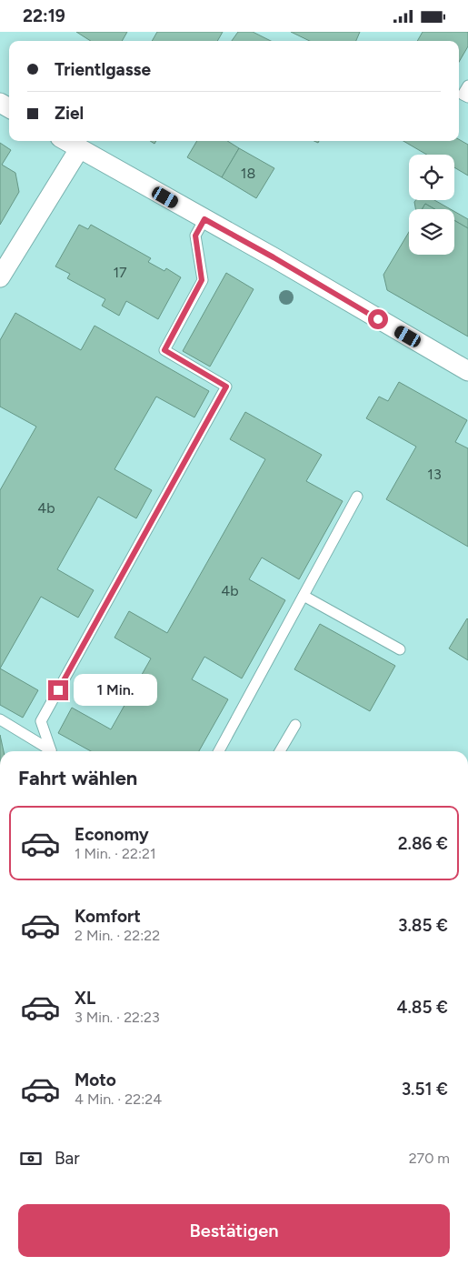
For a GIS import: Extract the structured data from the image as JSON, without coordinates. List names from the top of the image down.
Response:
{
  "house_numbers": [
    "18",
    "17",
    "13",
    "4b",
    "4b"
  ],
  "page": {
    "status": "22:19",
    "banner": ["Trientlgasse", "Ziel"],
    "bubble": "1 Min.",
    "heading": "Fahrt wählen",
    "list": [
      {
        "name": "Economy",
        "note": "1 Min. · 22:21",
        "value": "2.86 €"
      },
      {
        "name": "Komfort",
        "note": "2 Min. · 22:22",
        "value": "3.85 €"
      },
      {
        "name": "XL",
        "note": "3 Min. · 22:23",
        "value": "4.85 €"
      },
      {
        "name": "Moto",
        "note": "4 Min. · 22:24",
        "value": "3.51 €"
      }
    ],
    "pay": ["Bar", "270 m"],
    "buttons": "Bestätigen"
  }
}
